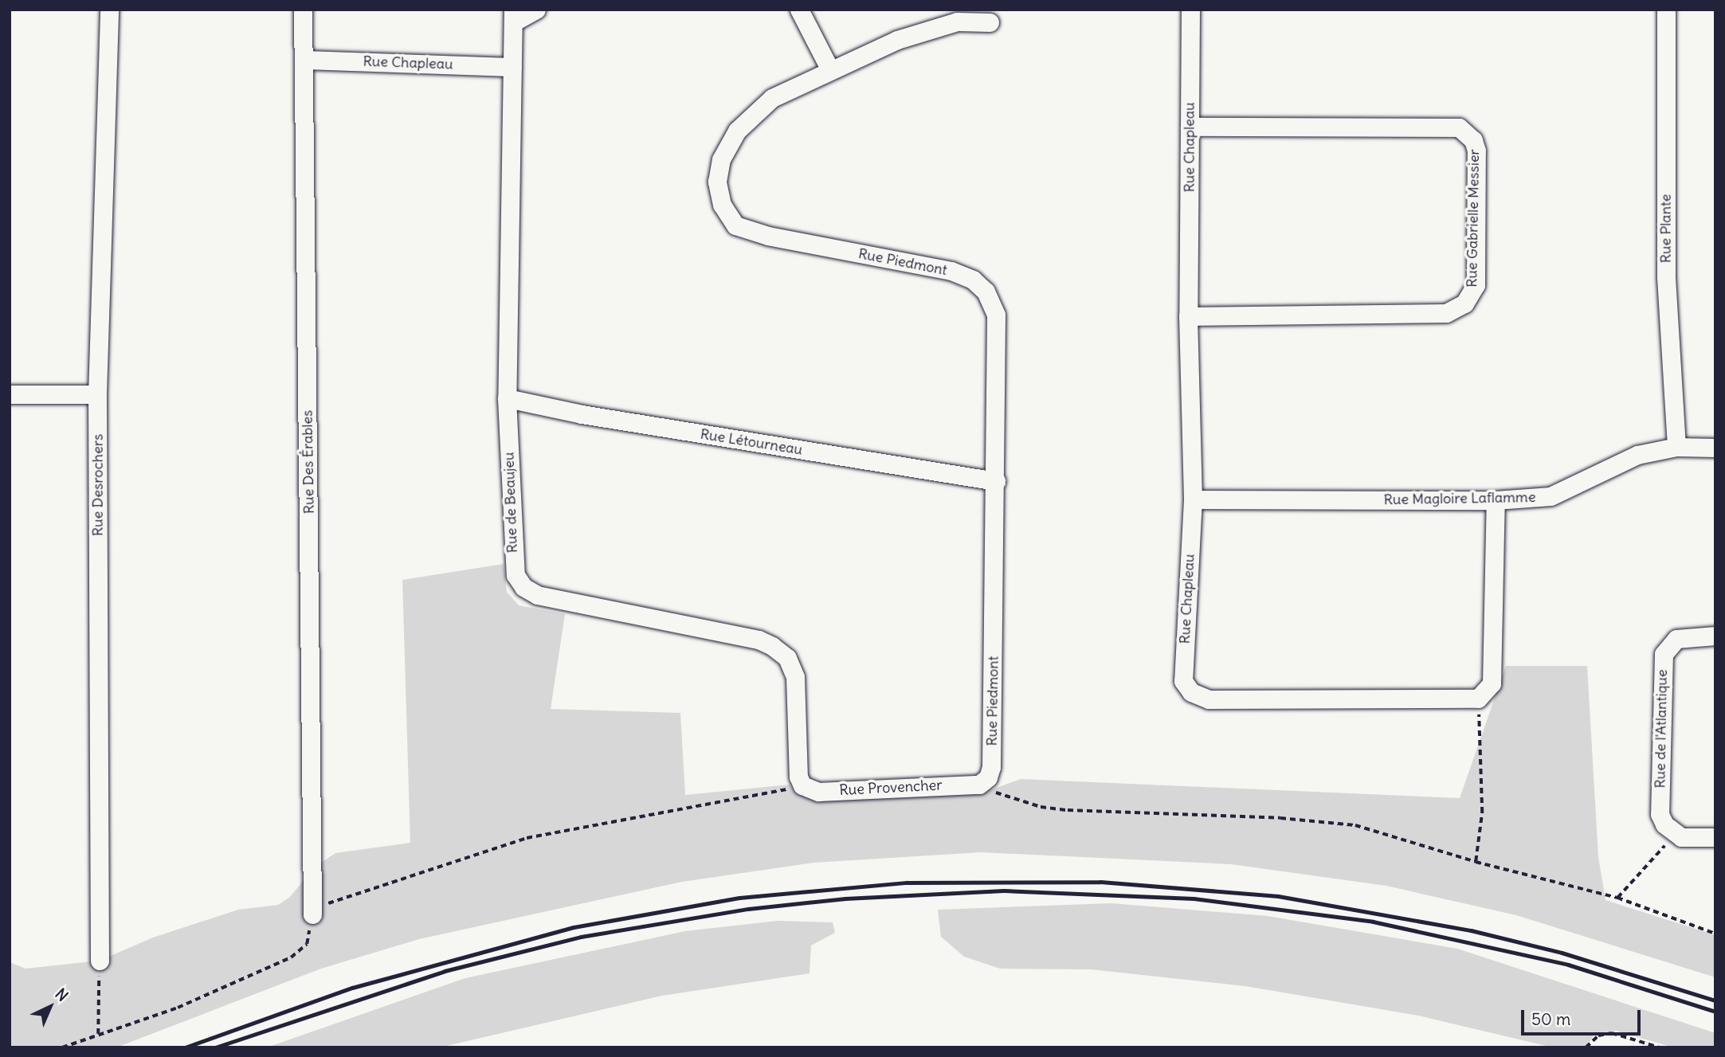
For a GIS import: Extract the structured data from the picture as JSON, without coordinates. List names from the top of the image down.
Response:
{
  "streets": {
    "street": [
      "Rue Chapleau",
      "Rue Gabrielle Messier",
      "Rue Plante",
      "Rue Piedmont",
      "Rue Létourneau",
      "Rue Des Érables",
      "Rue Desrochers",
      "Rue Magloire Laflamme",
      "Rue de Beaujeu",
      "Rue de l'Atlantique",
      "Rue Provencher"
    ]
  },
  "crossings": [
    ["Rue Chapleau", "Rue Gabrielle Messier"],
    ["Rue Chapleau", "Rue Des Érables"],
    ["Rue Chapleau", "Rue Magloire Laflamme"],
    ["Rue Chapleau", "Rue de Beaujeu"],
    ["Rue Plante", "Rue Magloire Laflamme"],
    ["Rue Piedmont", "Rue Létourneau"],
    ["Rue Piedmont", "Rue Provencher"],
    ["Rue Létourneau", "Rue de Beaujeu"],
    ["Rue de Beaujeu", "Rue Provencher"]
  ],
  "scale_bar": "50 m",
  "north": "top right"
}
